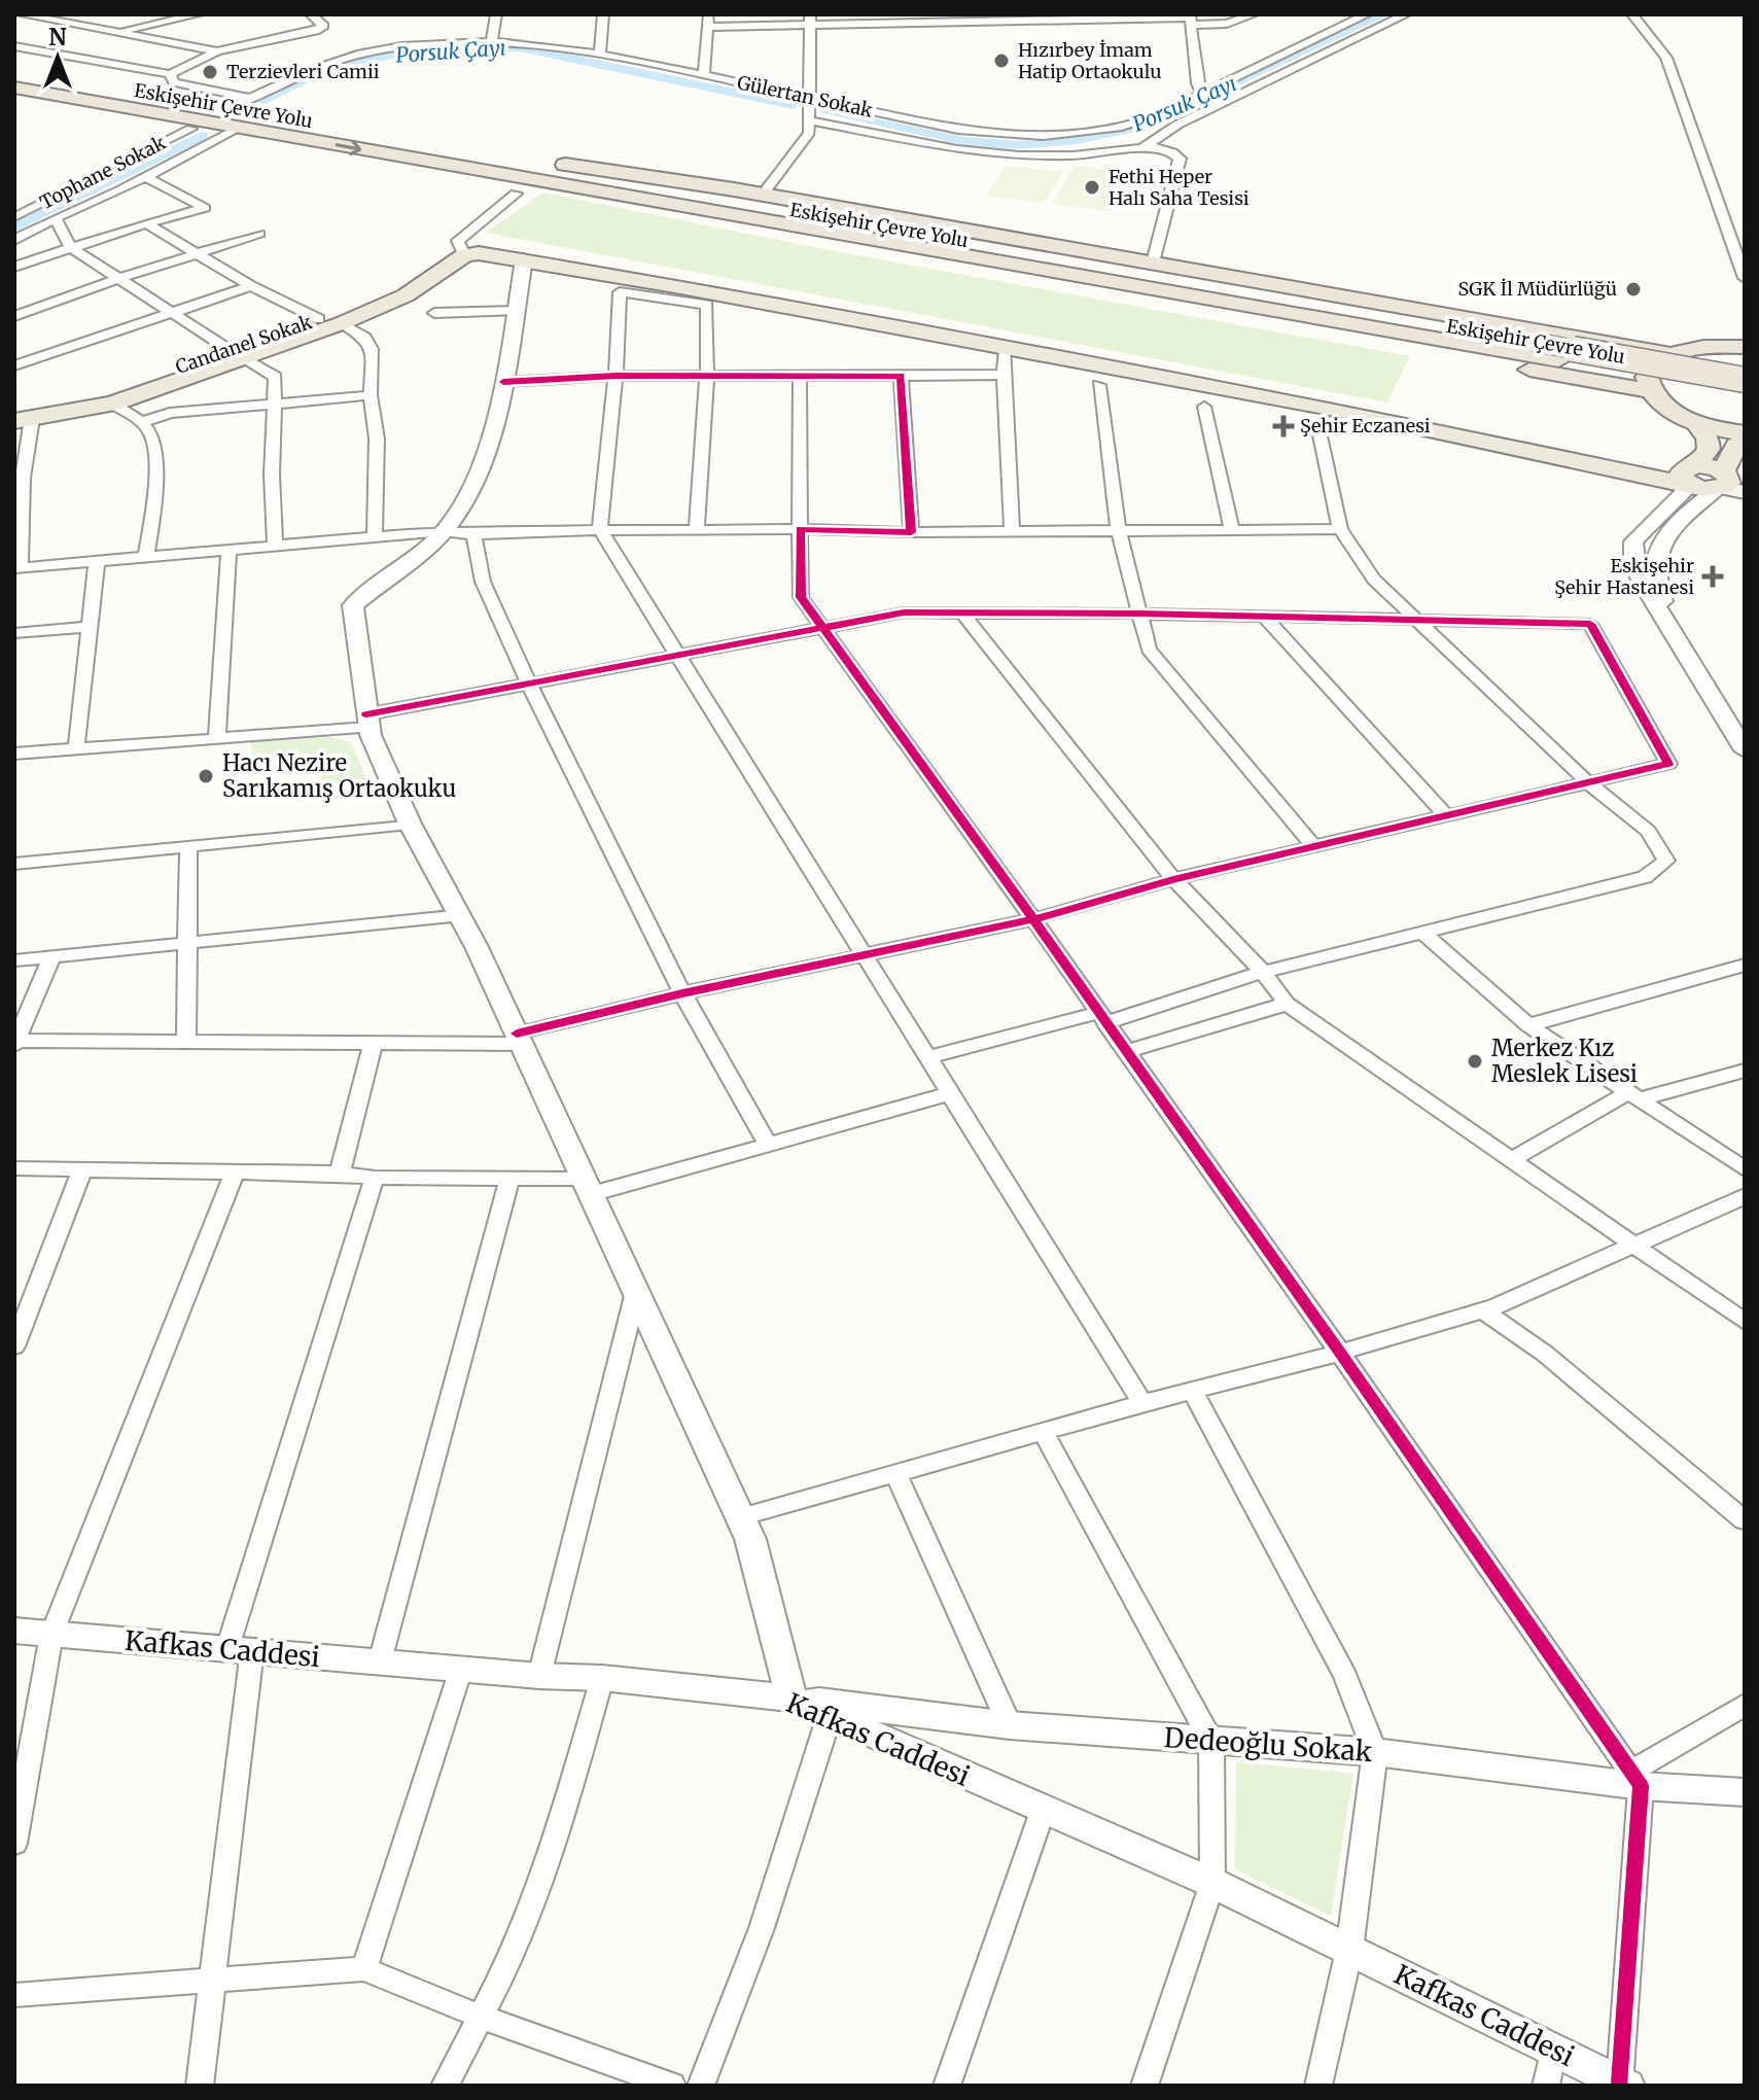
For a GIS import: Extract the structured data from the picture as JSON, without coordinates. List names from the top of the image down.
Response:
{
  "streets": {
    "highway": ["Eskişehir Çevre Yolu"],
    "main road": ["Candanel Sokak"],
    "street": [
      "Gülertan Sokak",
      "Tophane Sokak",
      "Kafkas Caddesi",
      "Dedeoğlu Sokak"
    ]
  },
  "crossings": [
    ["Gülertan Sokak", "Eskişehir Çevre Yolu"],
    ["Kafkas Caddesi", "Dedeoğlu Sokak"]
  ],
  "water": ["Porsuk Çayı"],
  "places": {
    "other": [
      "Hızırbey İmam Hatip Ortaokulu",
      "Terzievleri Camii",
      "Fethi Heper Halı Saha Tesisi",
      "SGK İl Müdürlüğü",
      "Hacı Nezire Sarıkamış Ortaokuku",
      "Merkez Kız Meslek Lisesi"
    ],
    "health": ["Şehir Eczanesi", "Eskişehir Şehir Hastanesi"]
  },
  "north": "top"
}
